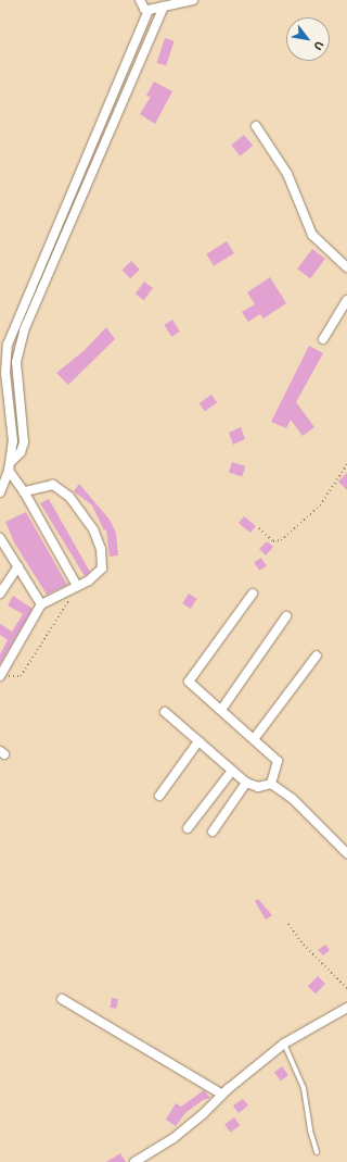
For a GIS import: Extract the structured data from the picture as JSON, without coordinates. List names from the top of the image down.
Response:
{
  "north": "bottom right"
}
